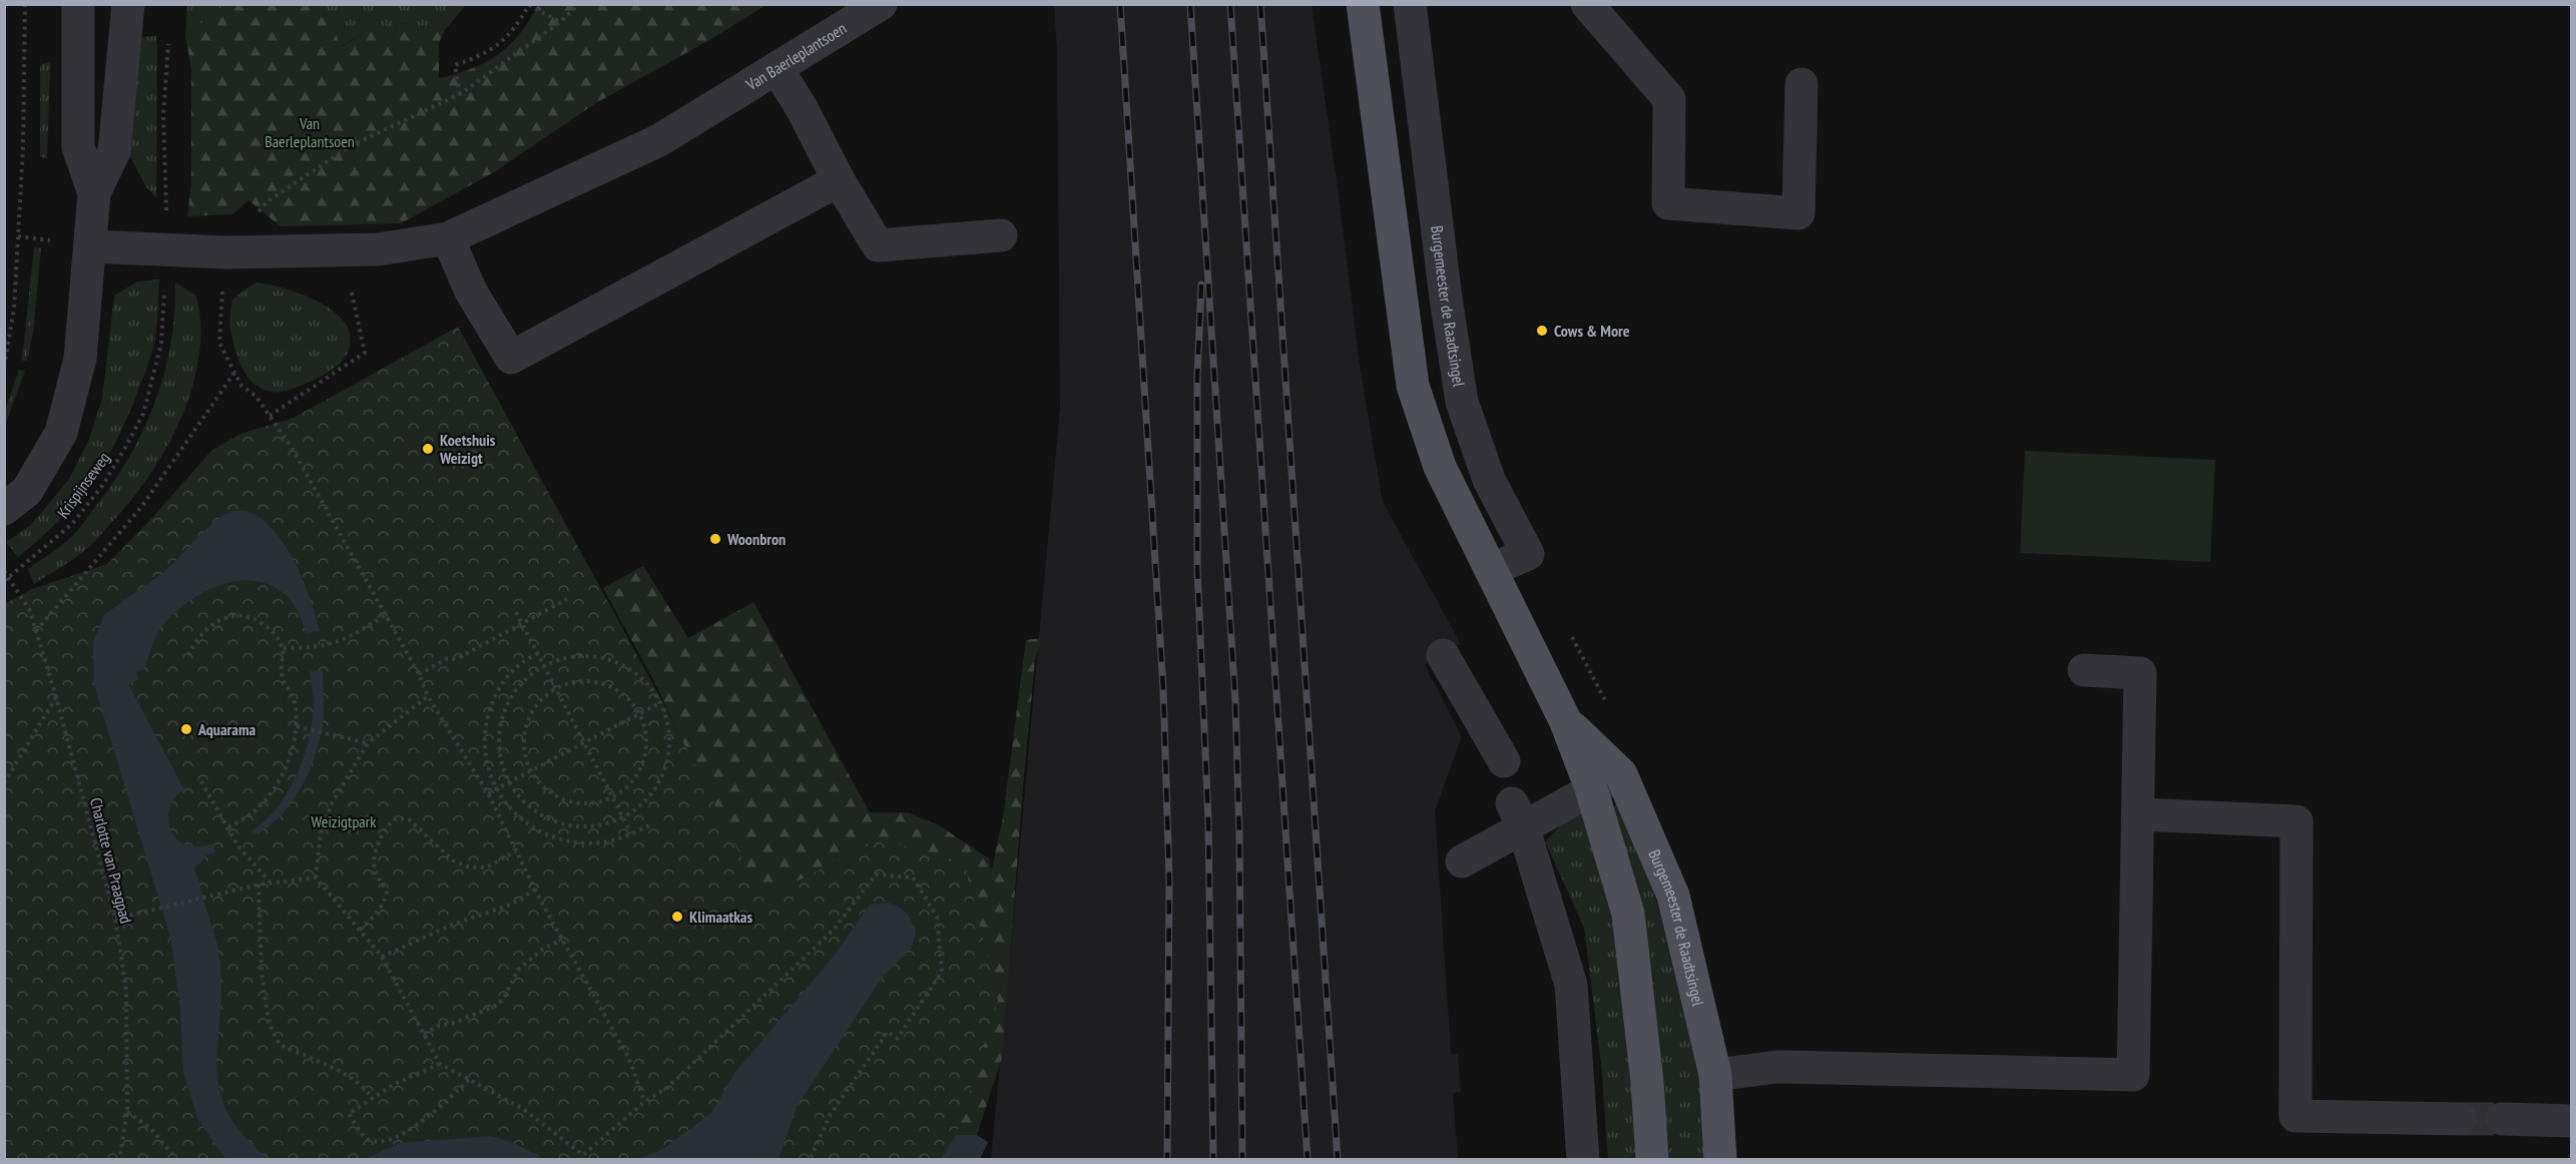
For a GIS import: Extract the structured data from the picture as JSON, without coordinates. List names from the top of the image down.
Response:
{
  "streets": {
    "main road": ["Burgemeester de Raadtsingel"],
    "street": ["Van Baerleplantsoen"],
    "path": ["Krispijnseweg", "Charlotte van Praagpad"]
  },
  "crossings": [
    ["Van Baerleplantsoen", "Krispijnseweg"],
    ["Krispijnseweg", "Charlotte van Praagpad"]
  ],
  "parks": ["Van Baerleplantsoen", "Weizigtpark"],
  "places": [
    "Cows & More",
    "Koetshuis Weizigt",
    "Woonbron",
    "Aquarama",
    "Klimaatkas"
  ]
}
